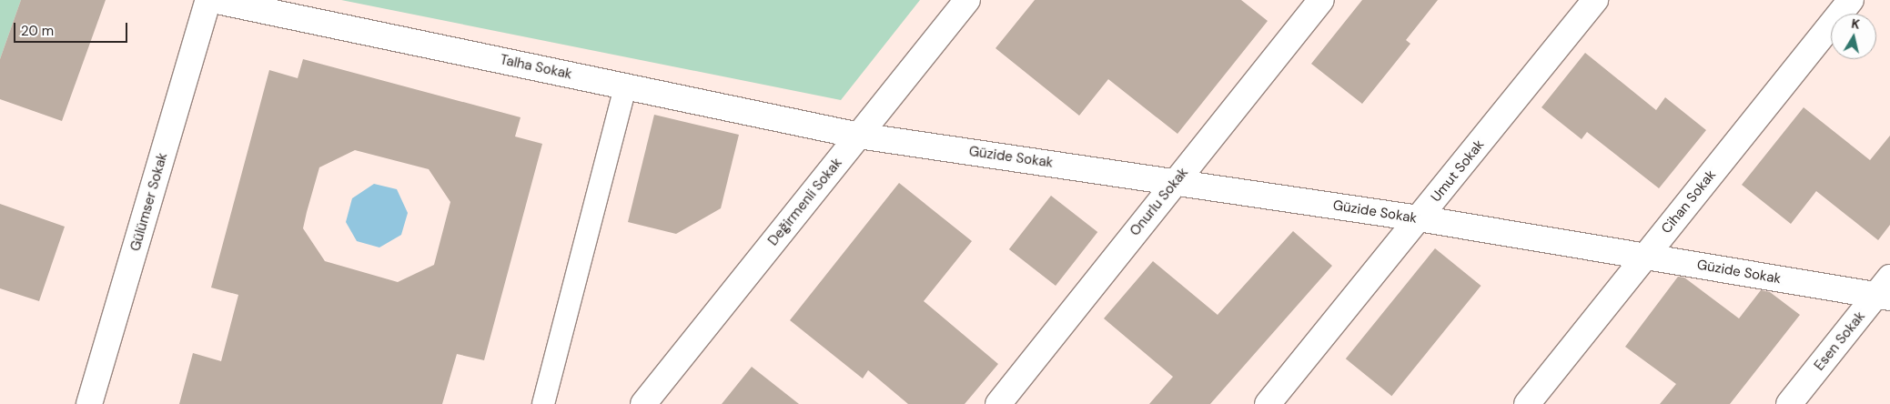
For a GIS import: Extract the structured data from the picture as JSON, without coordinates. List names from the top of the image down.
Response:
{
  "streets": {
    "street": [
      "Talha Sokak",
      "Güzide Sokak",
      "Umut Sokak",
      "Gülümser Sokak",
      "Değirmenli Sokak",
      "Onurlu Sokak",
      "Cihan Sokak",
      "Esen Sokak"
    ]
  },
  "crossings": [
    ["Talha Sokak", "Güzide Sokak"],
    ["Talha Sokak", "Değirmenli Sokak"],
    ["Güzide Sokak", "Umut Sokak"],
    ["Güzide Sokak", "Değirmenli Sokak"],
    ["Güzide Sokak", "Onurlu Sokak"],
    ["Güzide Sokak", "Cihan Sokak"],
    ["Güzide Sokak", "Esen Sokak"]
  ],
  "scale_bar": "20 m",
  "north": "top"
}
